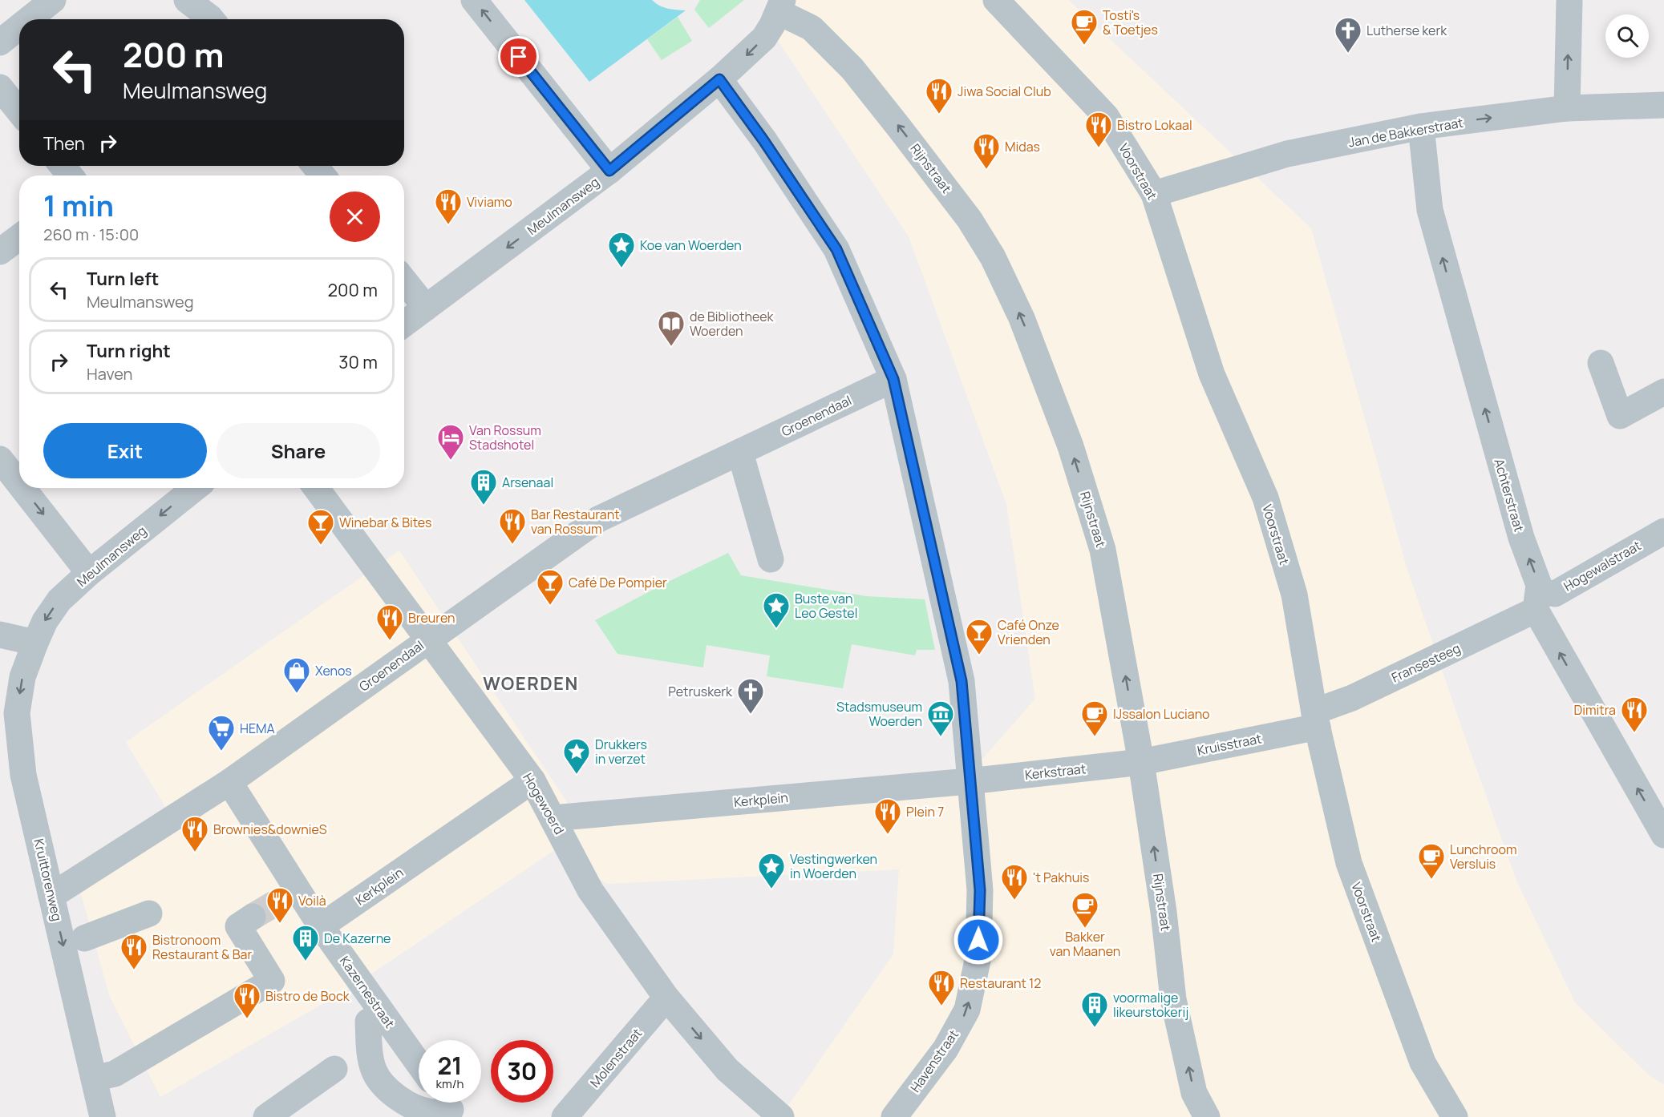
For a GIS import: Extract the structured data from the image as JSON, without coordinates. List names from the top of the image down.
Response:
{
  "streets": {
    "street": [
      "Jan de Bakkerstraat",
      "Rijnstraat",
      "Voorstraat",
      "Meulmansweg",
      "Groenendaal",
      "Achterstraat",
      "Hogewalstraat",
      "Fransesteeg",
      "Kruisstraat",
      "Kerkstraat",
      "Kerkplein",
      "Hogewoerd",
      "Kruittorenweg",
      "Kazernestraat",
      "Molenstraat",
      "Havenstraat"
    ]
  },
  "crossings": [
    ["Jan de Bakkerstraat", "Voorstraat"],
    ["Jan de Bakkerstraat", "Achterstraat"],
    ["Rijnstraat", "Meulmansweg"],
    ["Rijnstraat", "Kruisstraat"],
    ["Rijnstraat", "Kerkstraat"],
    ["Voorstraat", "Fransesteeg"],
    ["Voorstraat", "Kruisstraat"],
    ["Meulmansweg", "Kruittorenweg"],
    ["Meulmansweg", "Havenstraat"],
    ["Groenendaal", "Hogewoerd"],
    ["Groenendaal", "Kruittorenweg"],
    ["Groenendaal", "Kazernestraat"],
    ["Groenendaal", "Havenstraat"],
    ["Achterstraat", "Hogewalstraat"],
    ["Achterstraat", "Fransesteeg"],
    ["Hogewalstraat", "Fransesteeg"],
    ["Fransesteeg", "Kruisstraat"],
    ["Kruisstraat", "Kerkstraat"],
    ["Kerkstraat", "Kerkplein"],
    ["Kerkstraat", "Havenstraat"],
    ["Kerkplein", "Hogewoerd"],
    ["Kerkplein", "Kazernestraat"],
    ["Kerkplein", "Havenstraat"],
    ["Hogewoerd", "Molenstraat"]
  ],
  "one_way": [
    "Rijnstraat",
    "Meulmansweg",
    "Achterstraat",
    "Kruittorenweg"
  ],
  "districts": ["WOERDEN"],
  "places": {
    "cafe": [
      "Tosti's & Toetjes",
      "IJssalon Luciano",
      "Lunchroom Versluis",
      "Bakker van Maanen"
    ],
    "church": ["Lutherse kerk", "Petruskerk"],
    "restaurant": [
      "Jiwa Social Club",
      "Bistro Lokaal",
      "Midas",
      "Viviamo",
      "Bar Restaurant van Rossum",
      "Breuren",
      "Dimitra",
      "Plein 7",
      "Brownies&downieS",
      "'t Pakhuis",
      "Voilà",
      "Bistronoom Restaurant & Bar",
      "Restaurant 12",
      "Bistro de Bock"
    ],
    "place": [
      "Koe van Woerden",
      "Buste van Leo Gestel",
      "Drukkers in verzet",
      "Vestingwerken in Woerden"
    ],
    "library": ["de Bibliotheek Woerden"],
    "hotel": ["Van Rossum Stadshotel"],
    "building": ["Arsenaal", "De Kazerne", "voormalige likeurstokerij"],
    "bar": ["Winebar & Bites", "Café De Pompier", "Café Onze Vrienden"],
    "shop": ["Xenos"],
    "museum": ["Stadsmuseum Woerden"],
    "supermarket": ["HEMA"]
  },
  "page": {
    "turn": ["200 m", "Meulmansweg"],
    "then": "Then",
    "heading": ["1 min", "260 m · 15:00"],
    "list": [
      {
        "name": "Turn left",
        "note": "Meulmansweg",
        "value": "200 m"
      },
      {
        "name": "Turn right",
        "note": "Haven",
        "value": "30 m"
      }
    ],
    "buttons": ["Exit", "Share"],
    "speed": "21 km/h",
    "limit": "30"
  }
}
